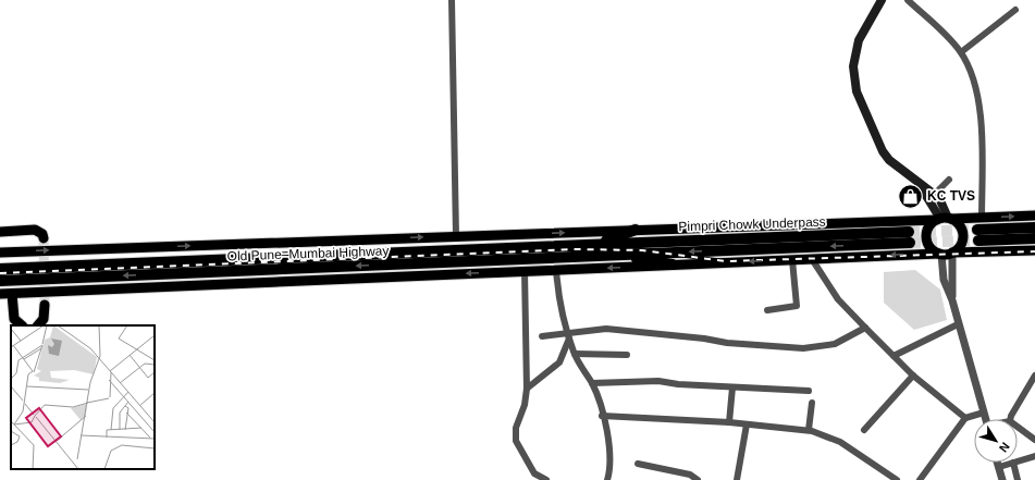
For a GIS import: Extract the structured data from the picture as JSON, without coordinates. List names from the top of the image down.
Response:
{
  "streets": {
    "highway": ["Pimpri Chowk Underpass", "Old Pune–Mumbai Highway"]
  },
  "crossings": [
    ["Pimpri Chowk Underpass", "Old Pune–Mumbai Highway"]
  ],
  "places": {
    "shop": ["KC TVS"]
  },
  "north": "bottom right"
}
